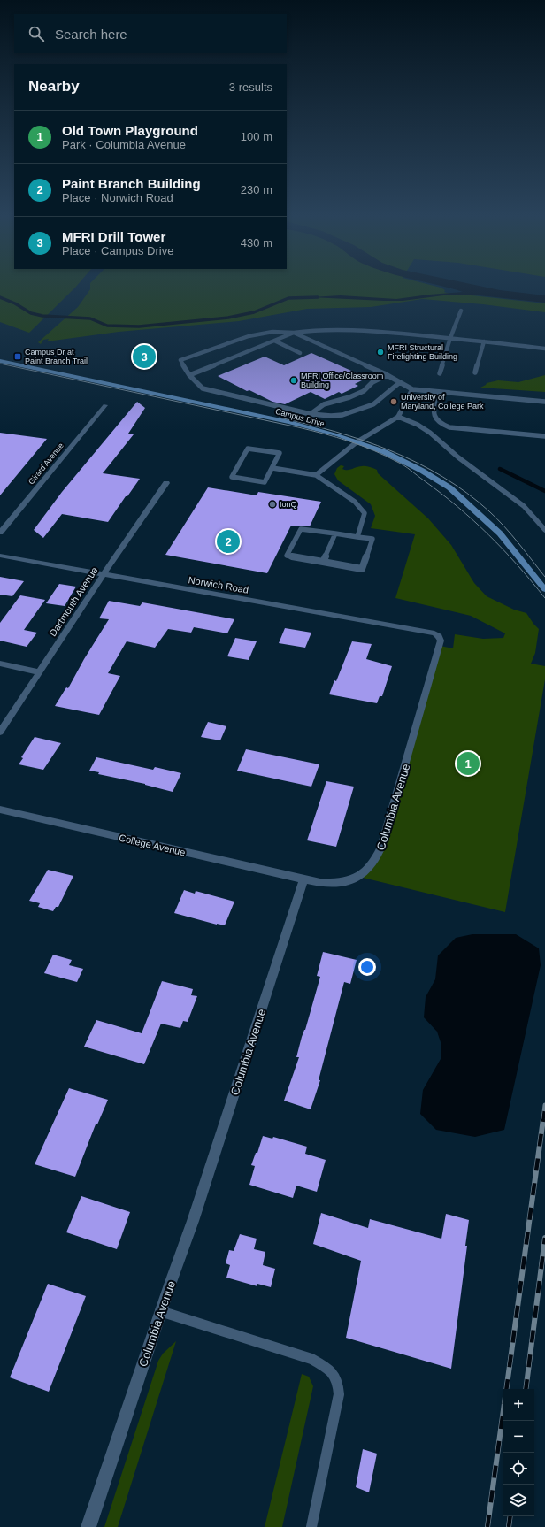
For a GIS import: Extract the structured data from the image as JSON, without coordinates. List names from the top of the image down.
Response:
{
  "streets": {
    "main road": ["Campus Drive"],
    "street": [
      "Girard Avenue",
      "Norwich Road",
      "Dartmouth Avenue",
      "Columbia Avenue",
      "College Avenue"
    ]
  },
  "crossings": [
    ["Norwich Road", "Dartmouth Avenue"],
    ["Norwich Road", "Columbia Avenue"],
    ["Columbia Avenue", "College Avenue"]
  ],
  "places": {
    "other": [
      "MFRI Structural Firefighting Building",
      "MFRI Office/Classroom Building",
      "University of Maryland, College Park",
      "IonQ"
    ],
    "transit": ["Campus Dr at Paint Branch Trail"]
  },
  "page": {
    "search": "Search here",
    "heading": ["Nearby", "3 results"],
    "list": [
      {
        "mark": "1",
        "name": "Old Town Playground",
        "note": "Park · Columbia Avenue",
        "value": "100 m"
      },
      {
        "mark": "2",
        "name": "Paint Branch Building",
        "note": "Place · Norwich Road",
        "value": "230 m"
      },
      {
        "mark": "3",
        "name": "MFRI Drill Tower",
        "note": "Place · Campus Drive",
        "value": "430 m"
      }
    ],
    "pins": ["3", "2", "1"],
    "map_buttons": ["+", "−"]
  }
}
